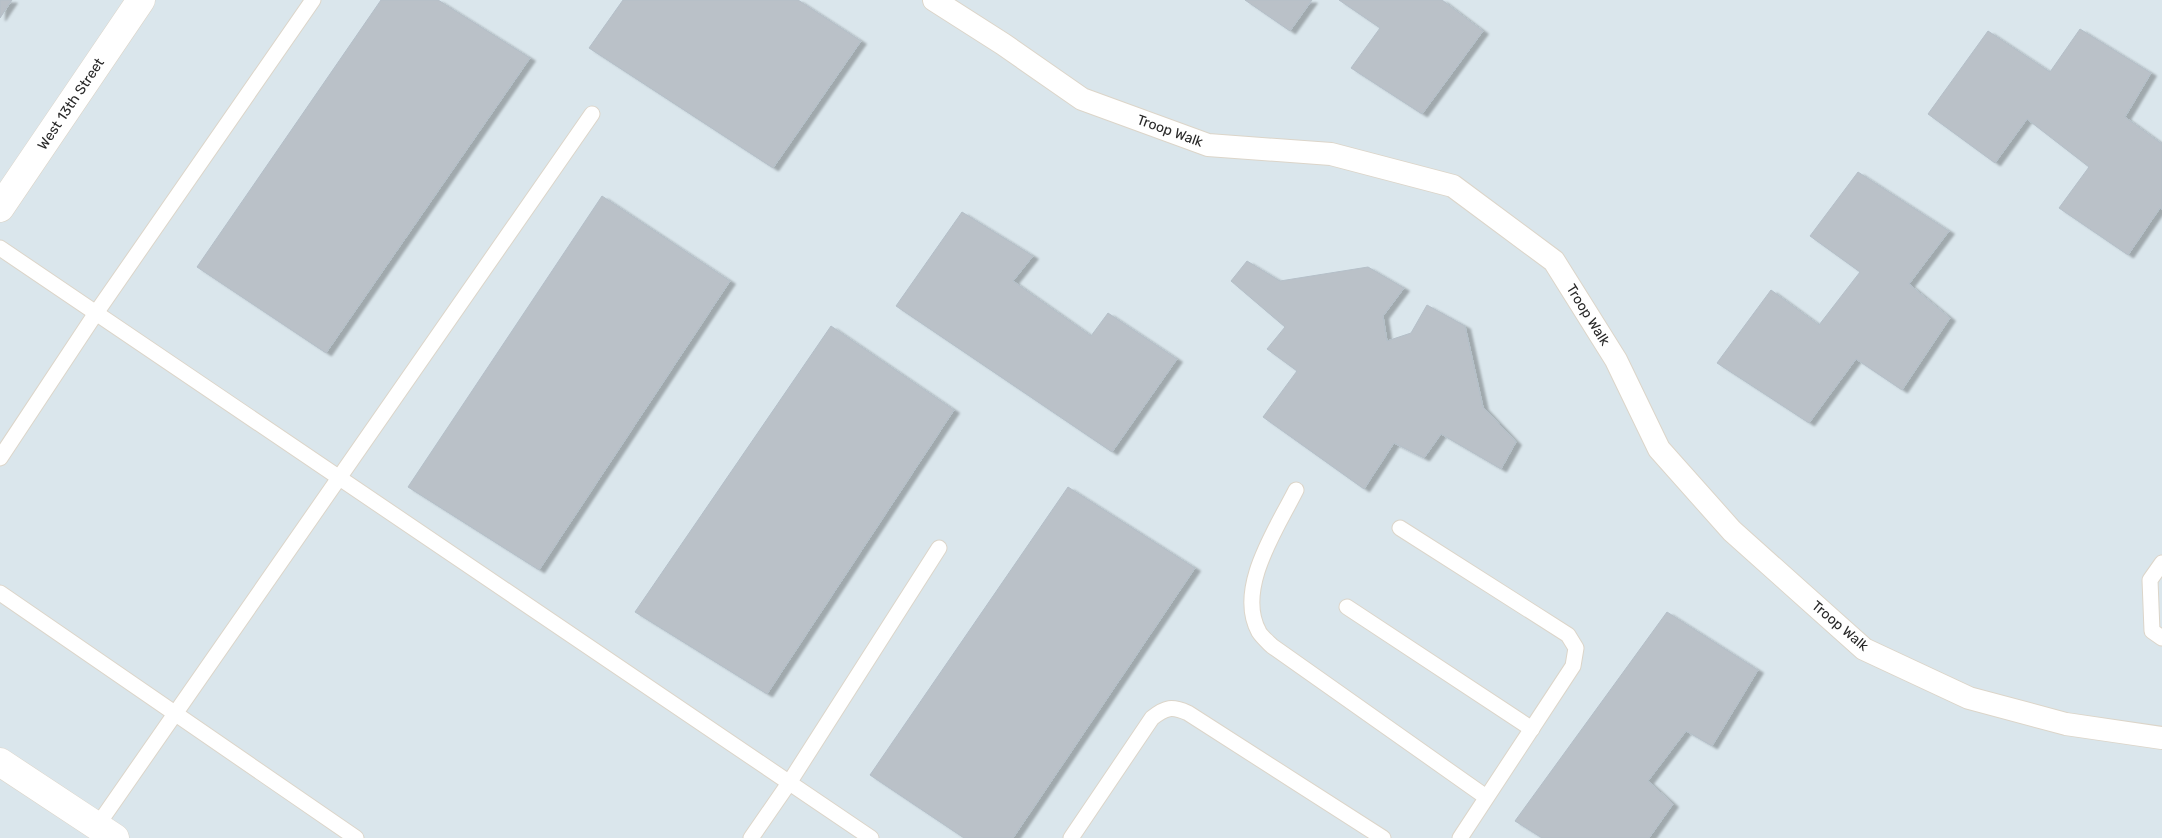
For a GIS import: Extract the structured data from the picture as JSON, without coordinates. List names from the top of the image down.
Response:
{
  "streets": {
    "street": ["West 13th Street", "Troop Walk"]
  }
}
